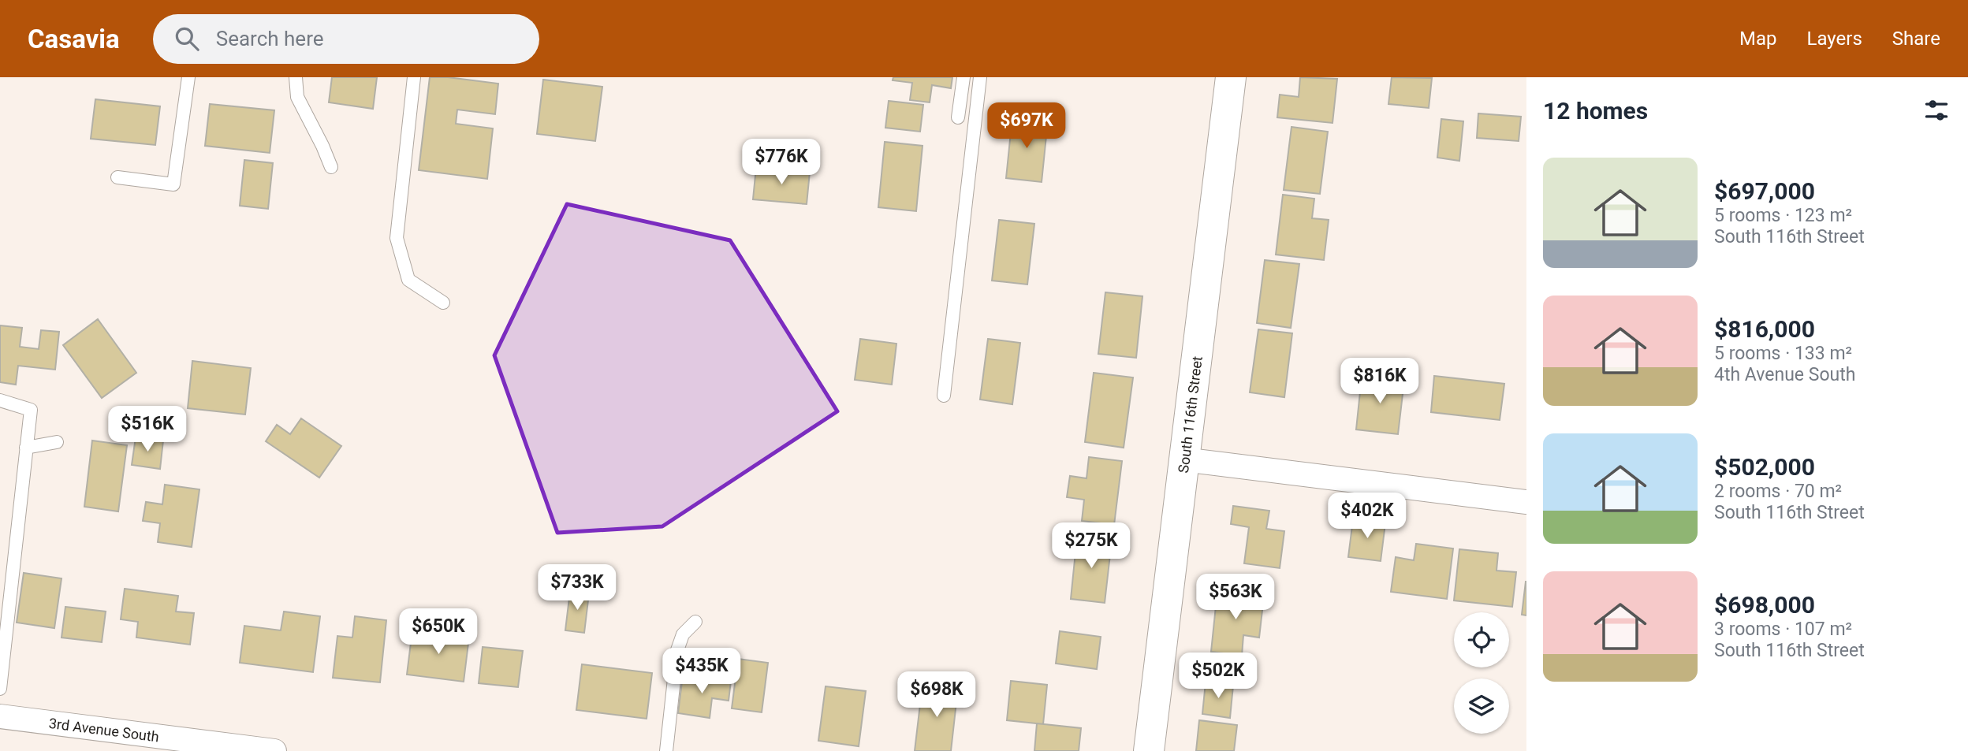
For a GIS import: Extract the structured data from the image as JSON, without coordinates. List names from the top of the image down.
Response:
{
  "streets": {
    "street": ["South 116th Street", "3rd Avenue South"]
  },
  "page": {
    "header": "Casavia",
    "search": "Search here",
    "nav": ["Map", "Layers", "Share"],
    "heading": "12 homes",
    "price": [
      "$697K",
      "$776K",
      "$816K",
      "$516K",
      "$402K",
      "$275K",
      "$733K",
      "$563K",
      "$650K",
      "$435K",
      "$502K",
      "$698K"
    ],
    "list": [
      {
        "name": "$697,000",
        "note": "5 rooms · 123 m² · South 116th Street"
      },
      {
        "name": "$816,000",
        "note": "5 rooms · 133 m² · 4th Avenue South"
      },
      {
        "name": "$502,000",
        "note": "2 rooms · 70 m² · South 116th Street"
      },
      {
        "name": "$698,000",
        "note": "3 rooms · 107 m² · South 116th Street"
      }
    ]
  }
}
